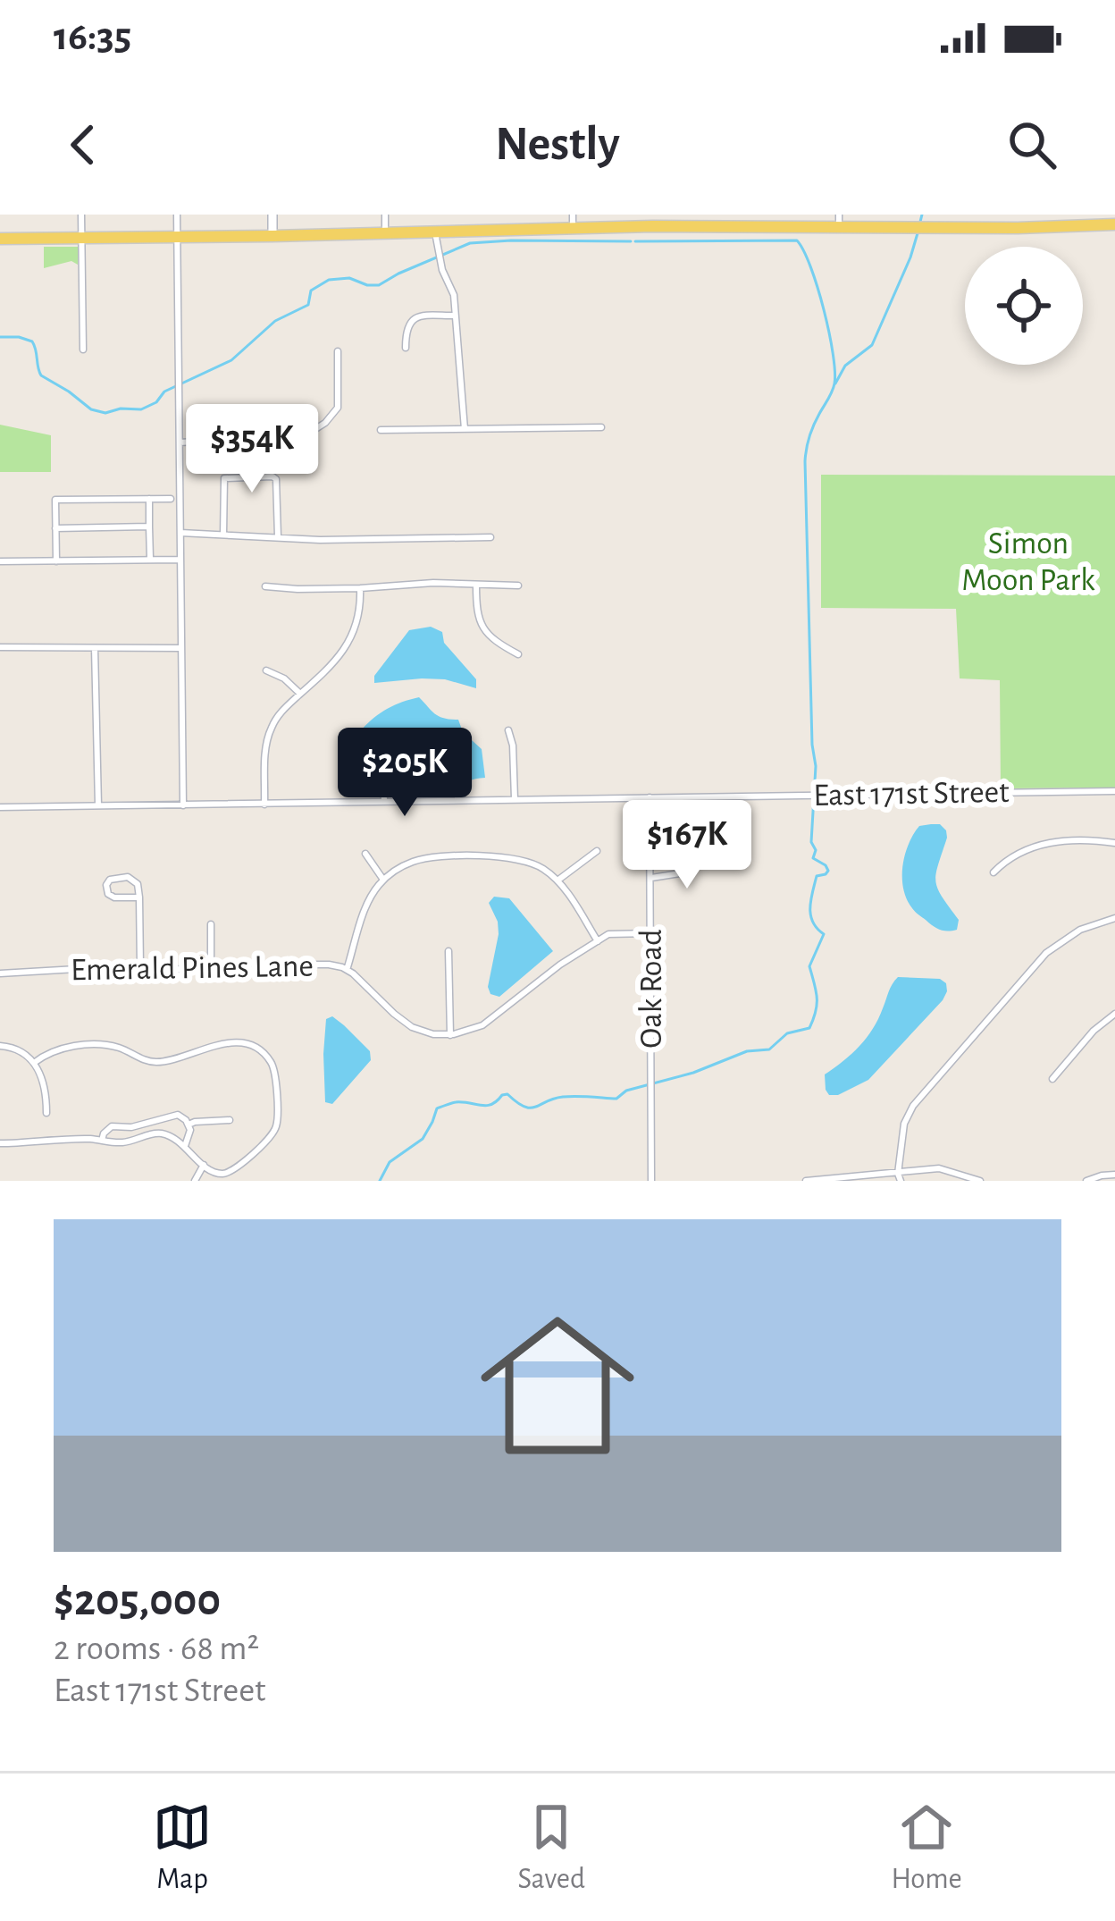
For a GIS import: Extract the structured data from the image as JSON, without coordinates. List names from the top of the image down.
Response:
{
  "streets": {
    "street": ["East 171st Street", "Emerald Pines Lane", "Oak Road"]
  },
  "crossings": [
    ["East 171st Street", "Oak Road"]
  ],
  "parks": ["Simon Moon Park"],
  "page": {
    "status": "16:35",
    "header": "Nestly",
    "price": ["$354K", "$205K", "$167K"],
    "list": [
      {
        "name": "$205,000",
        "note": "2 rooms · 68 m² · East 171st Street"
      }
    ],
    "tabs": ["Map", "Saved", "Home"]
  }
}
